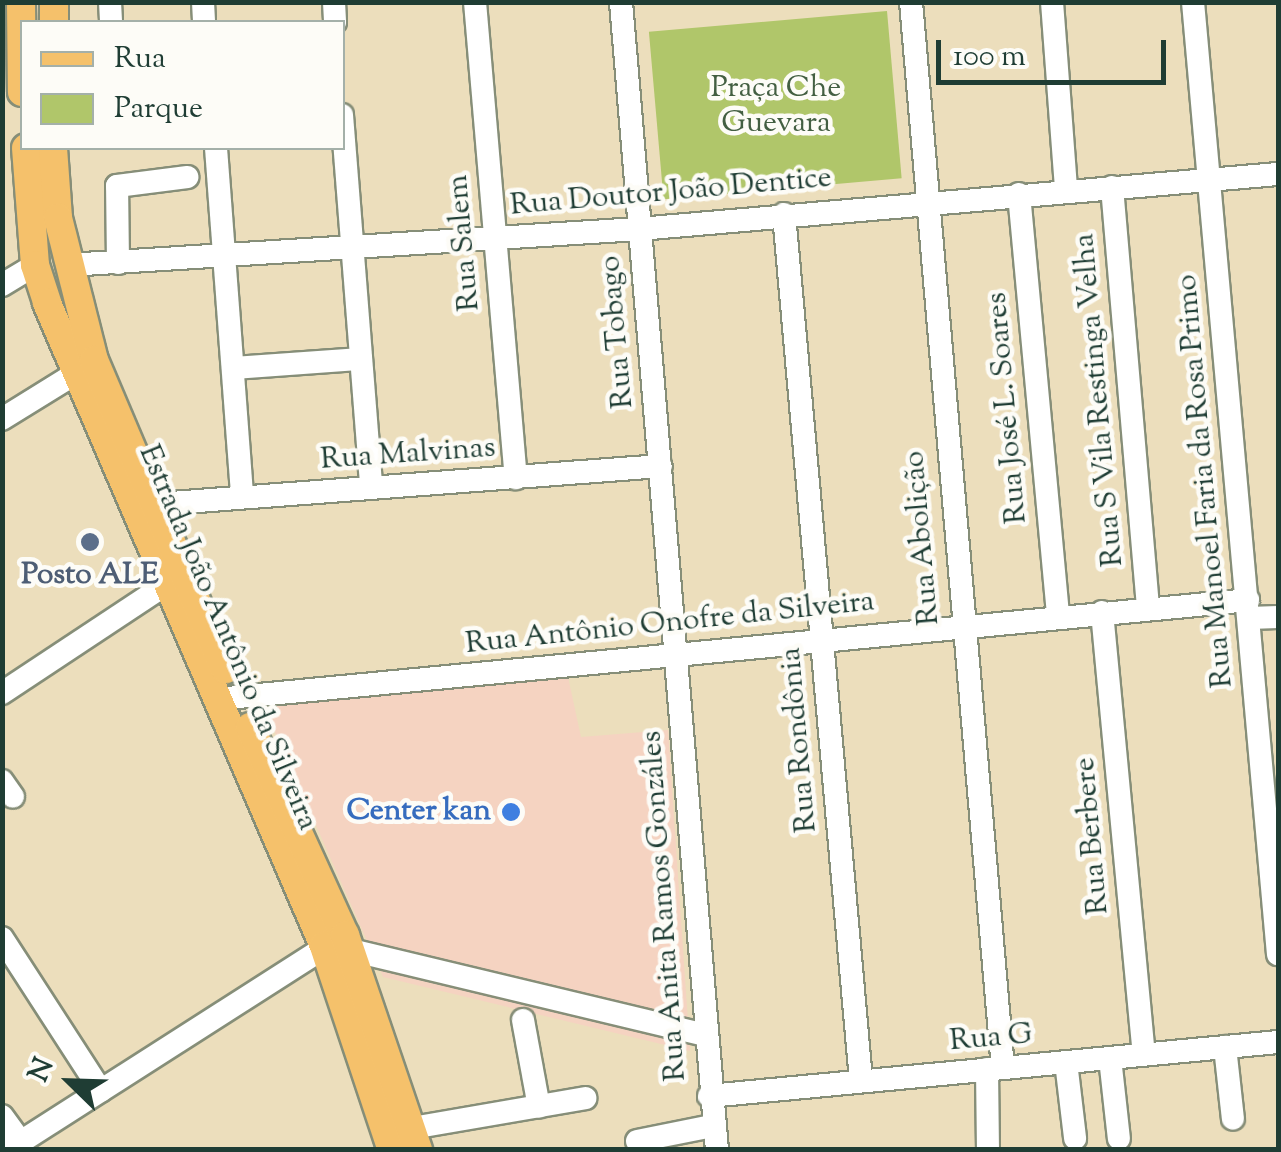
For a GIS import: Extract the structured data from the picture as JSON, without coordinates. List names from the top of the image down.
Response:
{
  "streets": {
    "main road": ["Estrada João Antônio da Silveira"],
    "street": [
      "Rua Doutor João Dentice",
      "Rua Salem",
      "Rua Tobago",
      "Rua S Vila Restinga Velha",
      "Rua José L. Soares",
      "Rua Malvinas",
      "Rua Manoel Faria da Rosa Primo",
      "Rua Abolição",
      "Rua Antônio Onofre da Silveira",
      "Rua Rondônia",
      "Rua Berbere",
      "Rua Anita Ramos Gonzáles",
      "Rua G"
    ]
  },
  "crossings": [
    ["Rua Doutor João Dentice", "Rua Salem"],
    ["Rua Doutor João Dentice", "Rua Tobago"],
    ["Rua Doutor João Dentice", "Rua S Vila Restinga Velha"],
    ["Rua Doutor João Dentice", "Rua José L. Soares"],
    ["Rua Doutor João Dentice", "Rua Manoel Faria da Rosa Primo"],
    ["Rua Doutor João Dentice", "Rua Abolição"],
    ["Rua Doutor João Dentice", "Estrada João Antônio da Silveira"],
    ["Rua Doutor João Dentice", "Rua Rondônia"],
    ["Rua Salem", "Rua Malvinas"],
    ["Rua Tobago", "Rua Malvinas"],
    ["Rua Tobago", "Rua Antônio Onofre da Silveira"],
    ["Rua Tobago", "Rua Anita Ramos Gonzáles"],
    ["Rua S Vila Restinga Velha", "Rua Antônio Onofre da Silveira"],
    ["Rua José L. Soares", "Rua Antônio Onofre da Silveira"],
    ["Rua Malvinas", "Estrada João Antônio da Silveira"],
    ["Rua Manoel Faria da Rosa Primo", "Rua Antônio Onofre da Silveira"],
    ["Rua Abolição", "Rua Antônio Onofre da Silveira"],
    ["Rua Abolição", "Rua G"],
    ["Rua Antônio Onofre da Silveira", "Estrada João Antônio da Silveira"],
    ["Rua Antônio Onofre da Silveira", "Rua Rondônia"],
    ["Rua Antônio Onofre da Silveira", "Rua Berbere"],
    ["Rua Antônio Onofre da Silveira", "Rua Anita Ramos Gonzáles"],
    ["Rua Rondônia", "Rua G"],
    ["Rua Berbere", "Rua G"],
    ["Rua Anita Ramos Gonzáles", "Rua G"]
  ],
  "parks": ["Praça Che Guevara"],
  "places": ["Posto ALE", "Center kan"],
  "legend": ["Rua", "Parque"],
  "scale_bar": "100 m",
  "north": "top left"
}
